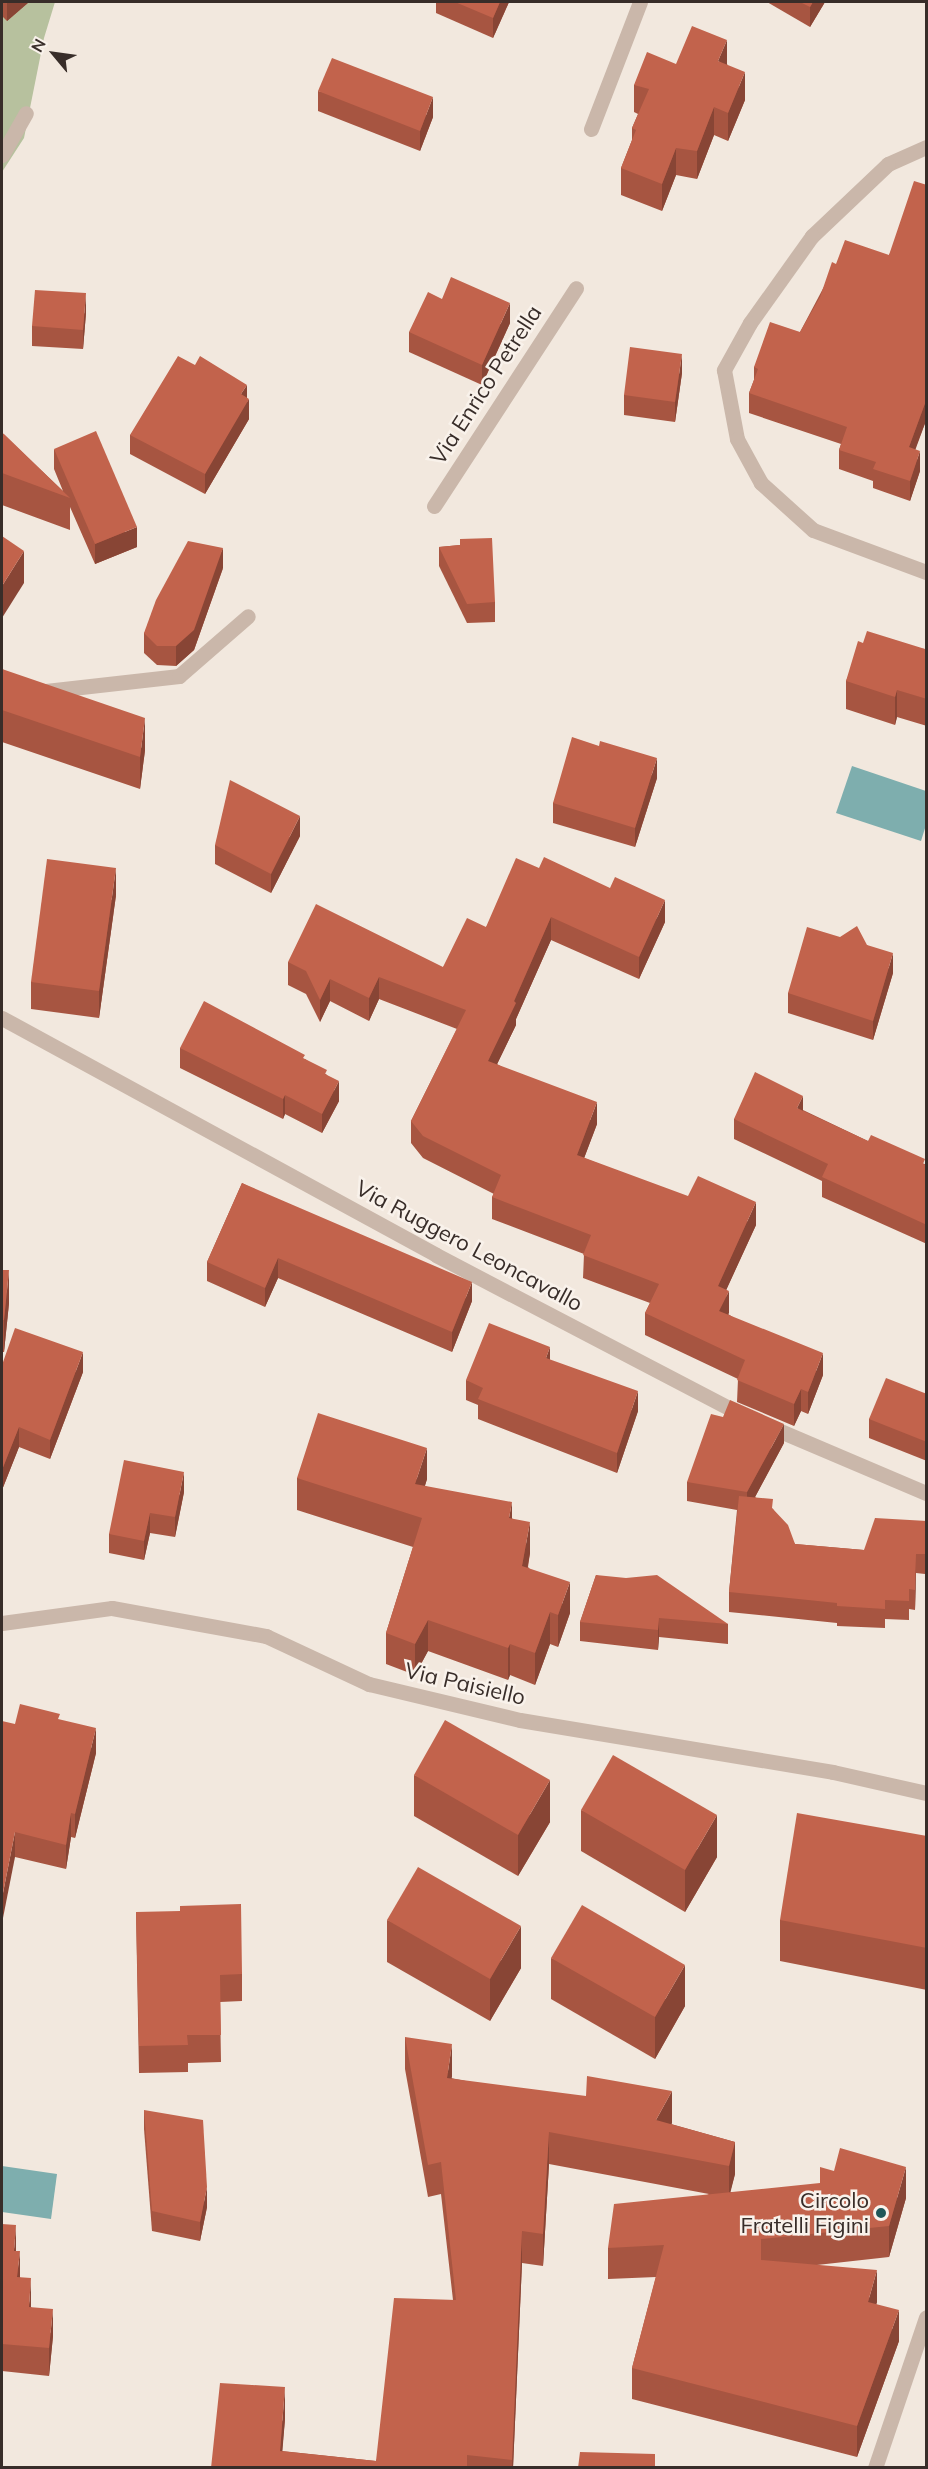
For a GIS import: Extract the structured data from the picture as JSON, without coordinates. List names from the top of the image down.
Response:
{
  "streets": {
    "street": ["Via Enrico Petrella", "Via Ruggero Leoncavallo", "Via Paisiello"]
  },
  "places": ["Circolo Fratelli Figini"],
  "north": "top left"
}
